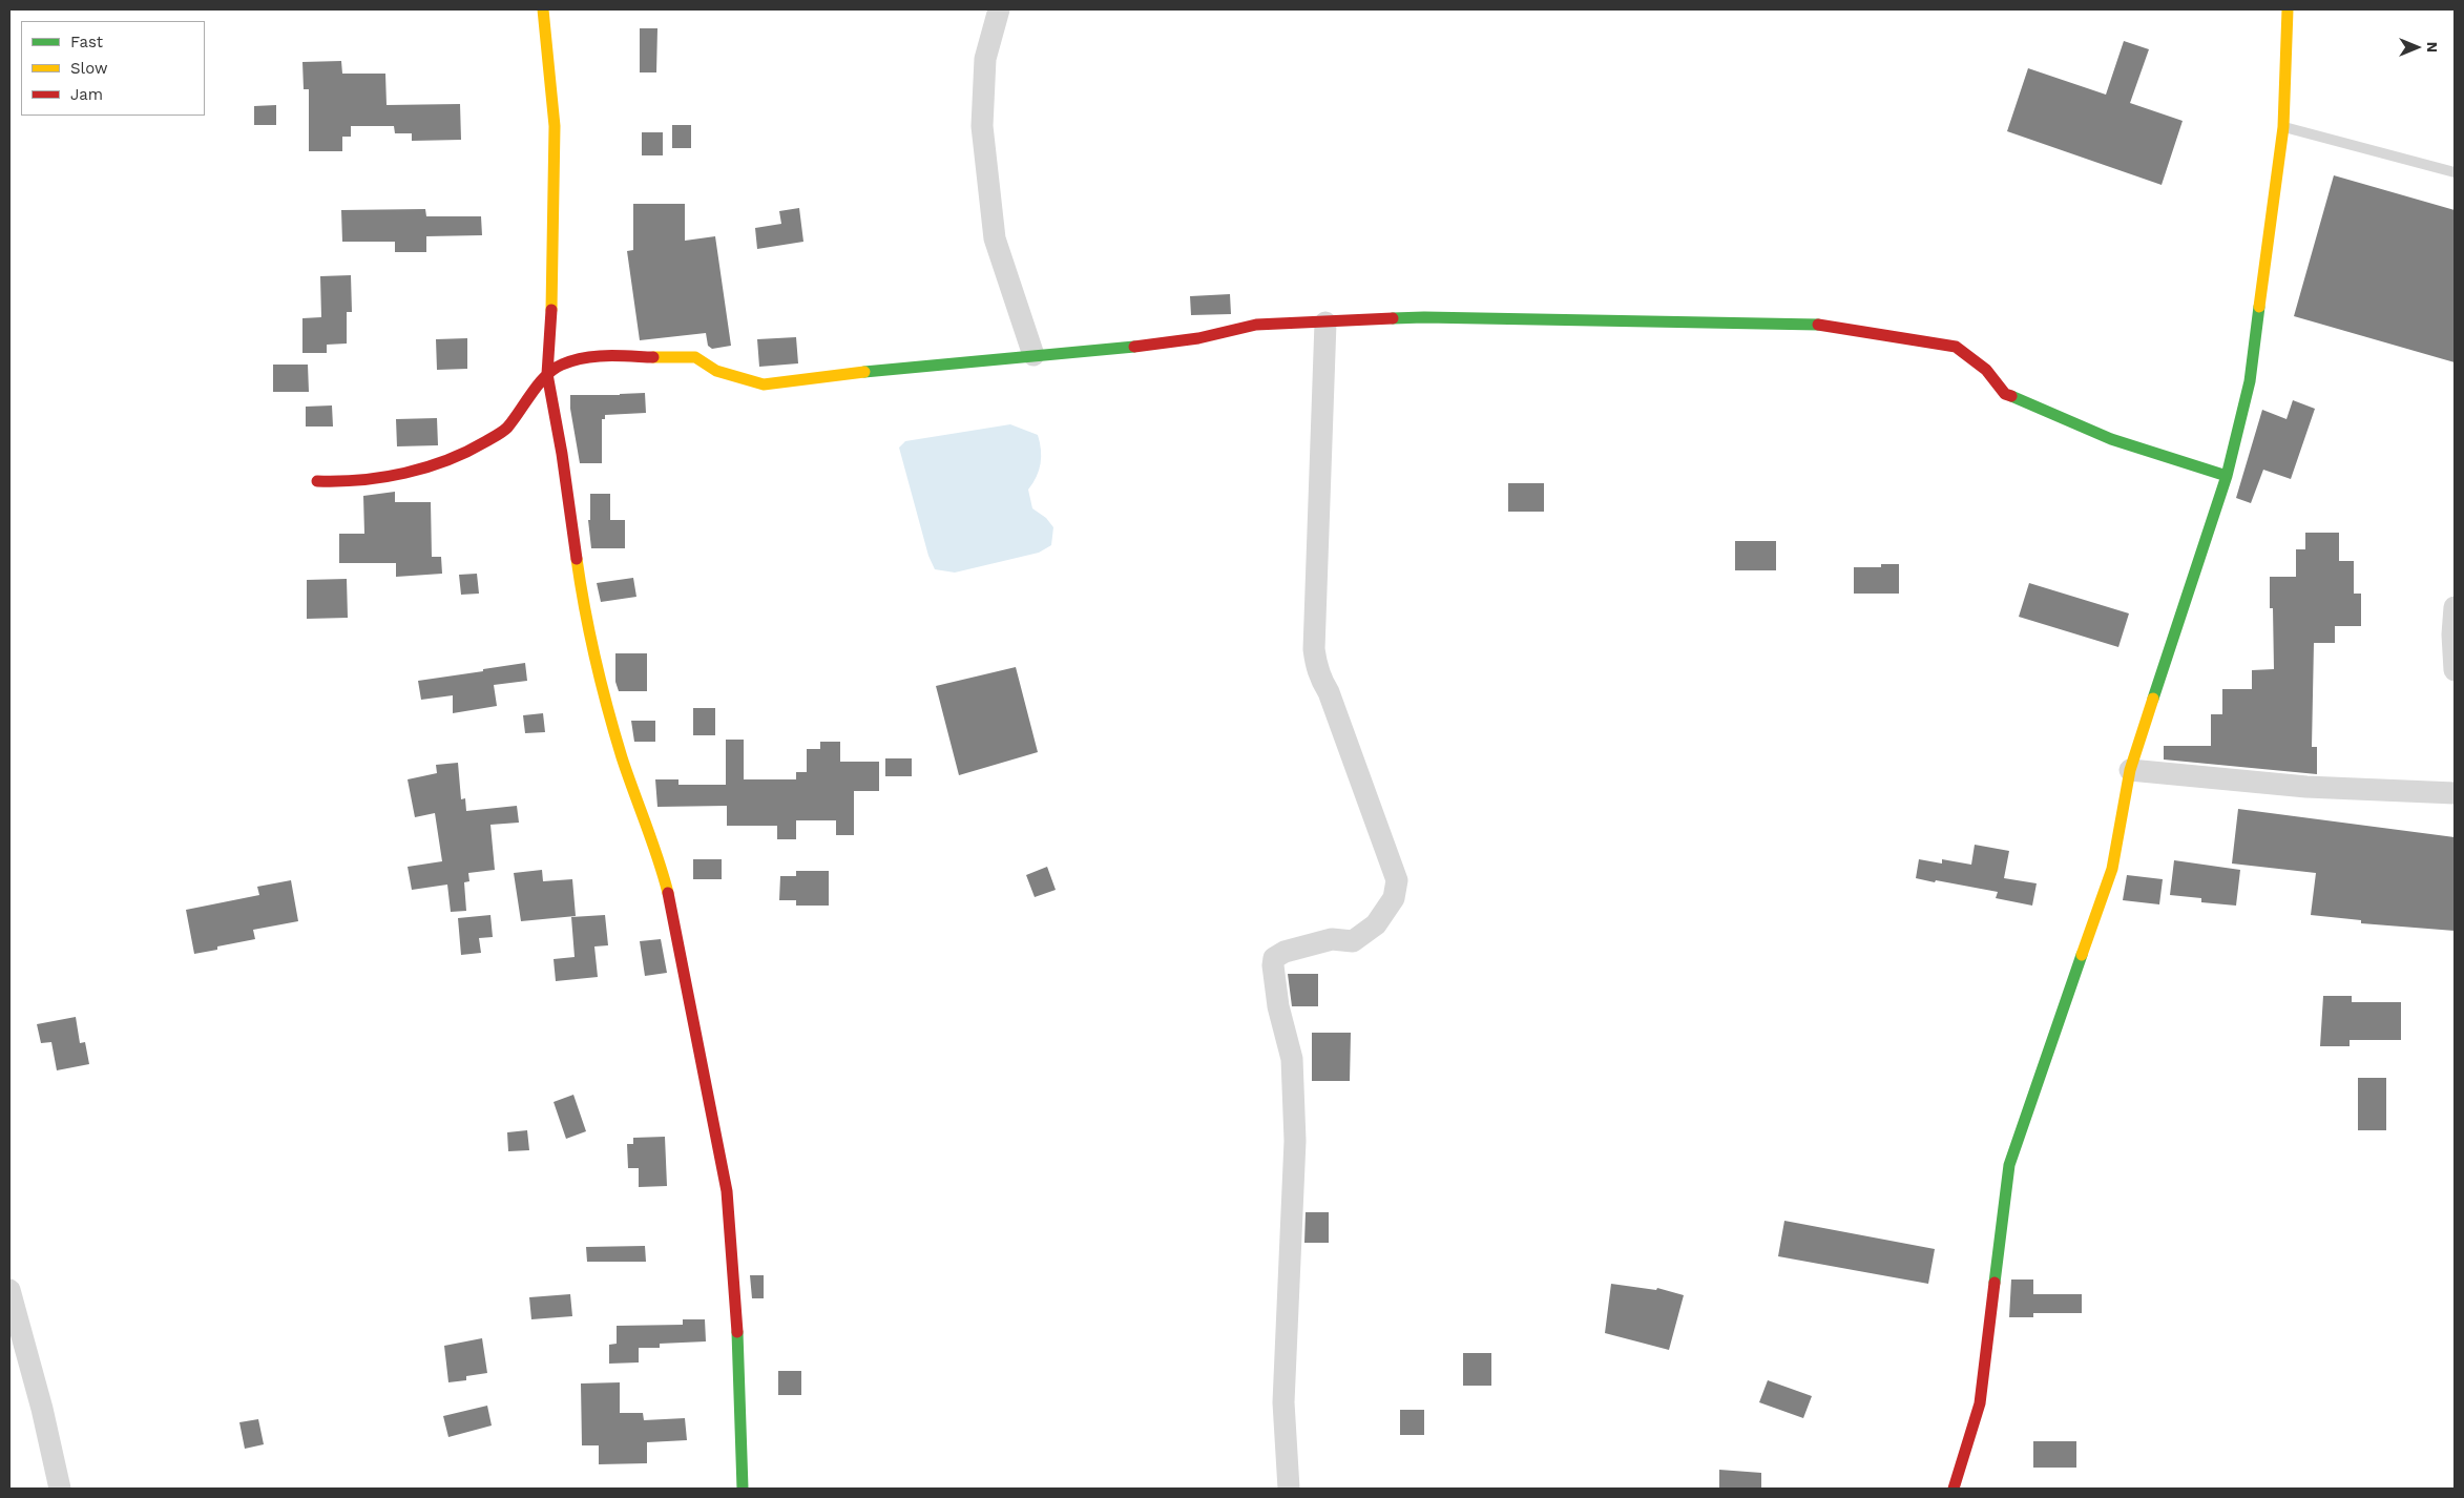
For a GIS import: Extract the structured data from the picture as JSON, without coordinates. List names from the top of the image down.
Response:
{
  "legend": ["Fast", "Slow", "Jam"],
  "north": "right"
}
